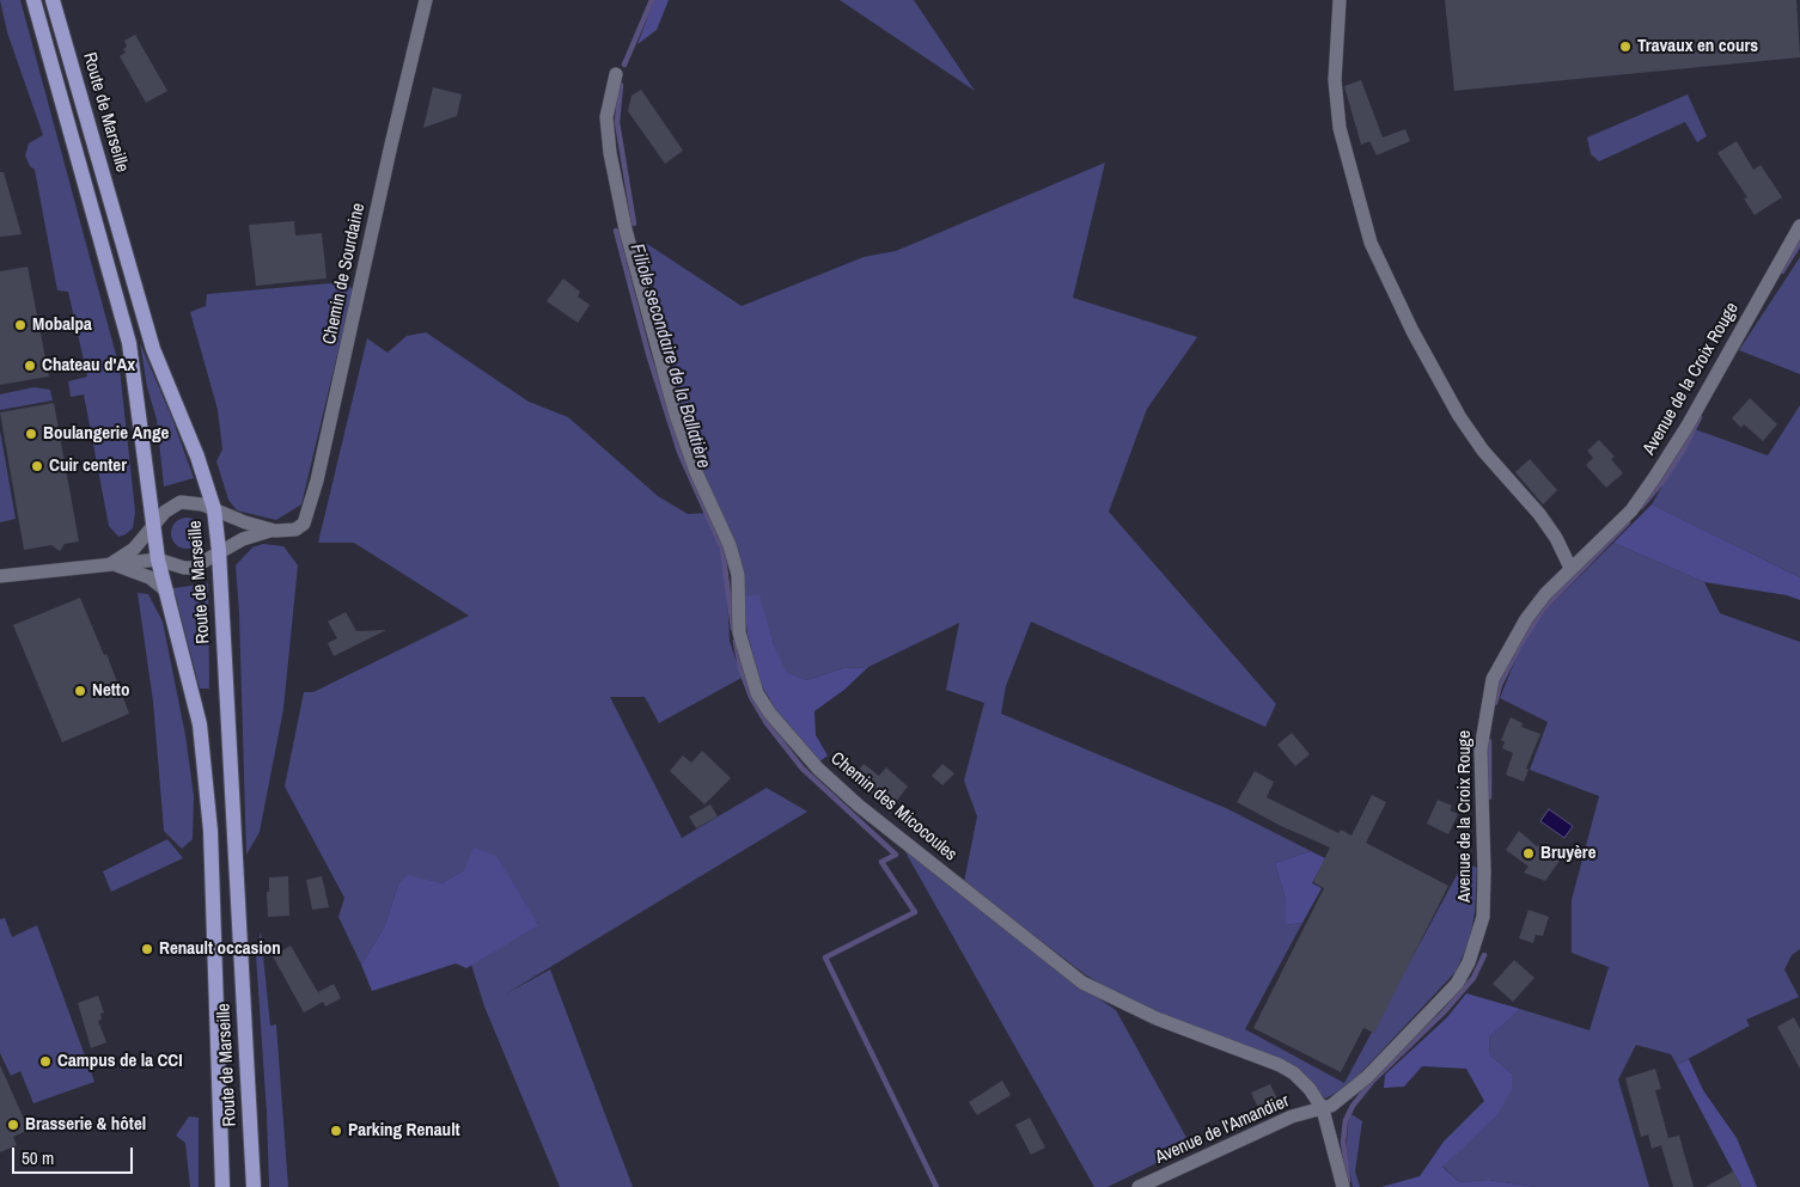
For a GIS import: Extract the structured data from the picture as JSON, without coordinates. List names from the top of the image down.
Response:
{
  "streets": {
    "main road": ["Route de Marseille"],
    "street": [
      "Chemin de Sourdaine",
      "Avenue de la Croix Rouge",
      "Chemin des Micocoules",
      "Avenue de l'Amandier"
    ]
  },
  "crossings": [
    ["Route de Marseille", "Chemin de Sourdaine"],
    ["Avenue de la Croix Rouge", "Chemin des Micocoules"],
    ["Avenue de la Croix Rouge", "Avenue de l'Amandier"],
    ["Chemin des Micocoules", "Avenue de l'Amandier"]
  ],
  "water": ["Filiole secondaire de la Ballatière"],
  "places": [
    "Travaux en cours",
    "Mobalpa",
    "Chateau d'Ax",
    "Boulangerie Ange",
    "Cuir center",
    "Netto",
    "Bruyère",
    "Renault occasion",
    "Campus de la CCI",
    "Brasserie & hôtel",
    "Parking Renault"
  ],
  "scale_bar": "50 m"
}
